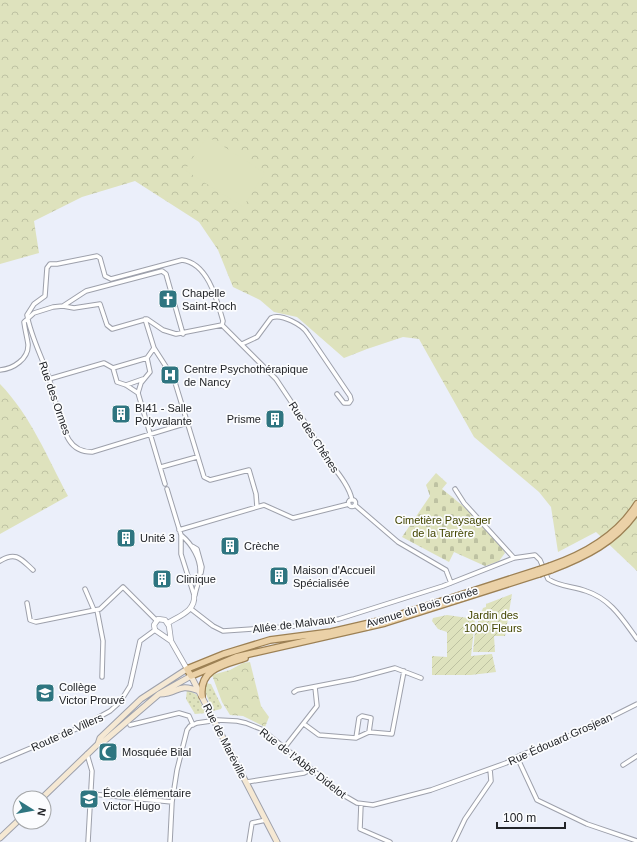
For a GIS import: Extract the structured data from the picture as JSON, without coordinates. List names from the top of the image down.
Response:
{
  "streets": {
    "main road": ["Avenue du Bois Gronée", "Rue de Maréville"],
    "street": [
      "Rue des Ormes",
      "Rue des Chênes",
      "Allée de Malvaux",
      "Route de Villers",
      "Rue Édouard Grosjean",
      "Rue de l'Abbé Didelot"
    ]
  },
  "crossings": [
    ["Avenue du Bois Gronée", "Rue de Maréville"],
    ["Route de Villers", "Rue de Maréville"],
    ["Rue Édouard Grosjean", "Rue de l'Abbé Didelot"],
    ["Rue de Maréville", "Rue de l'Abbé Didelot"]
  ],
  "parks": ["Cimetière Paysager de la Tarrère", "Jardin des 1000 Fleurs"],
  "places": {
    "church": ["Chapelle Saint-Roch"],
    "hospital": ["Centre Psychothérapique de Nancy"],
    "building": [
      "BI41 - Salle Polyvalante",
      "Prisme",
      "Unité 3",
      "Crèche",
      "Maison d'Accueil Spécialisée",
      "Clinique"
    ],
    "school or university": ["Collège Victor Prouvé", "École élémentaire Victor Hugo"],
    "mosque": ["Mosquée Bilal"]
  },
  "scale_bar": "100 m",
  "north": "right"
}
